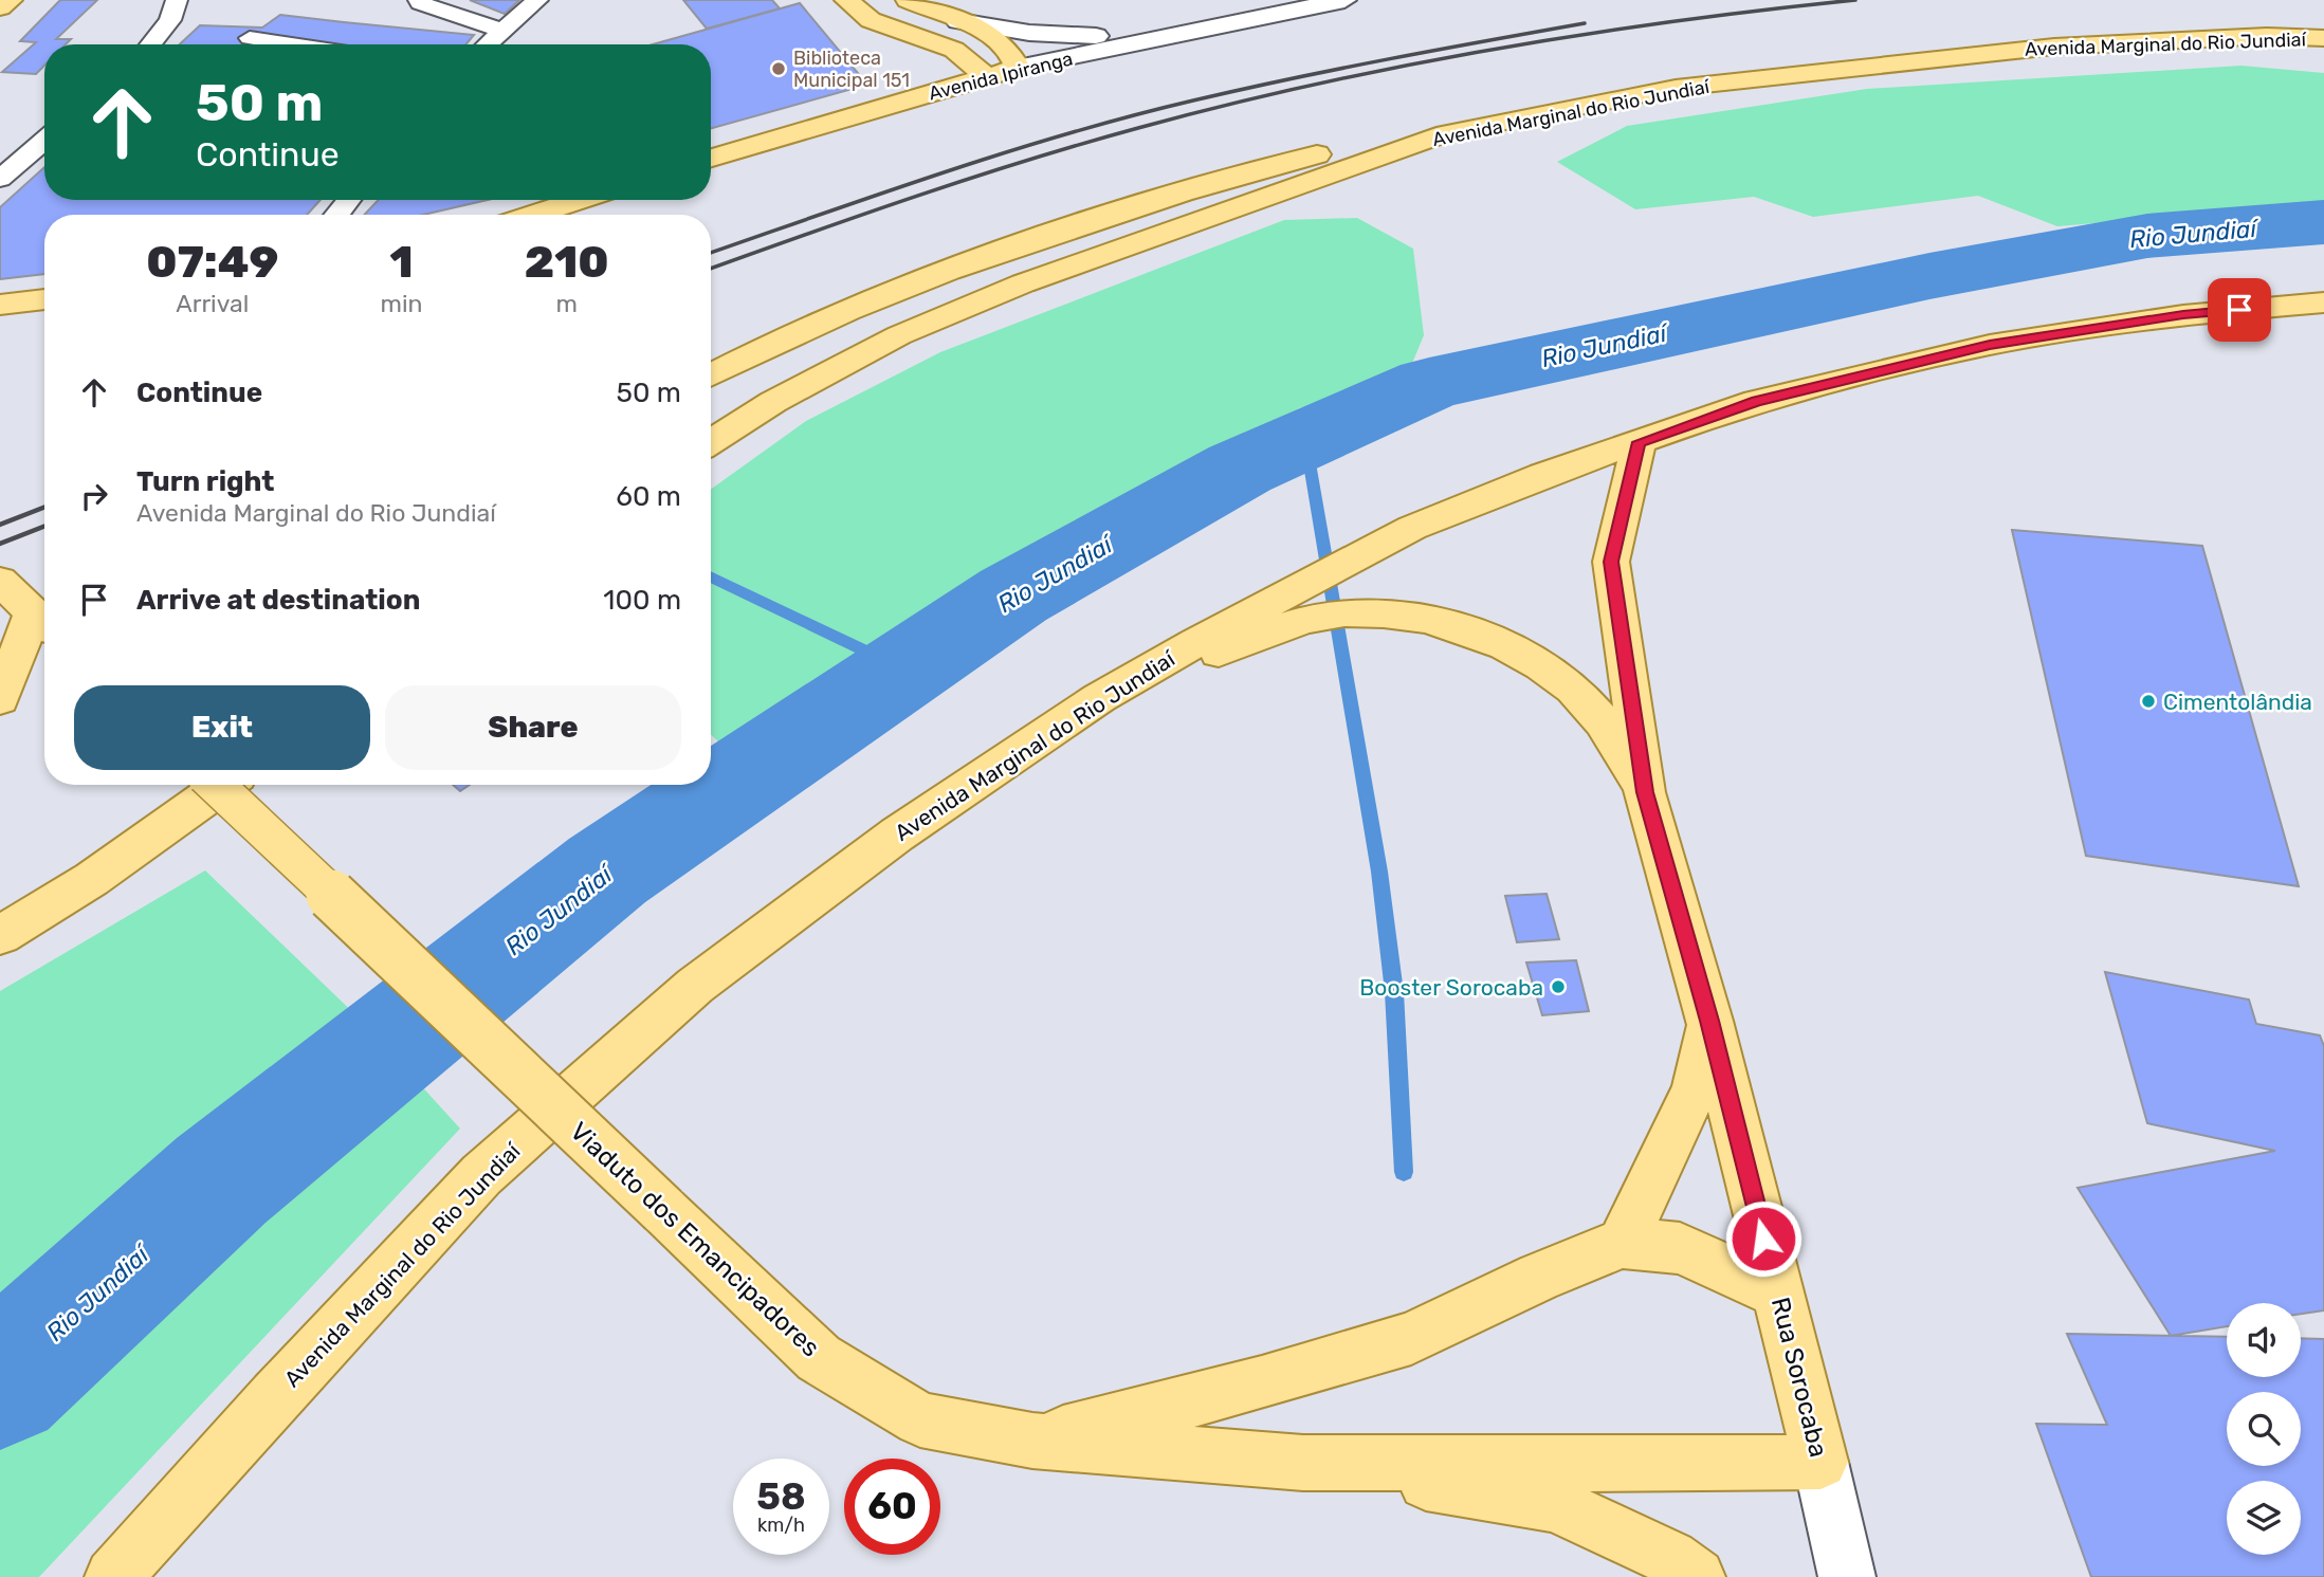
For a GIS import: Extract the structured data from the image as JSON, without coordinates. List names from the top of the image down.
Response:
{
  "streets": {
    "main road": [
      "Avenida Marginal do Rio Jundiaí",
      "Avenida Ipiranga",
      "Viaduto dos Emancipadores",
      "Rua Sorocaba"
    ]
  },
  "water": ["Rio Jundiaí"],
  "places": ["Biblioteca Municipal 151", "Cimentolândia", "Booster Sorocaba"],
  "page": {
    "turn": ["50 m", "Continue"],
    "eta": [
      "07:49",
      "Arrival",
      "1",
      "min",
      "210",
      "m"
    ],
    "list": [
      {
        "name": "Continue",
        "value": "50 m"
      },
      {
        "name": "Turn right",
        "note": "Avenida Marginal do Rio Jundiaí",
        "value": "60 m"
      },
      {
        "name": "Arrive at destination",
        "value": "100 m"
      }
    ],
    "buttons": ["Exit", "Share"],
    "speed": "58 km/h",
    "limit": "60"
  }
}
